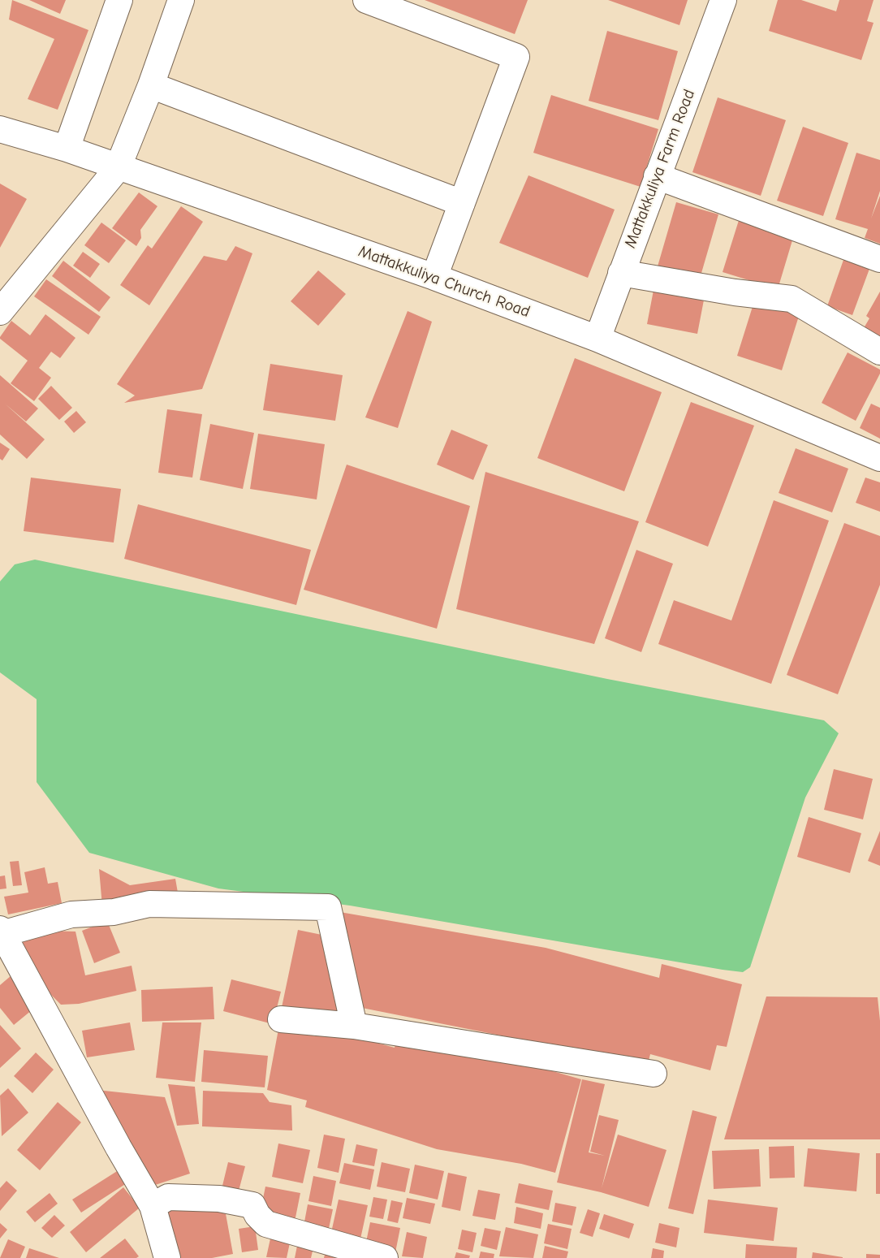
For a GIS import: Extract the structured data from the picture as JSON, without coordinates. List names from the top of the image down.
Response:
{
  "streets": {
    "street": ["Mattakkuliya Farm Road", "Mattakkuliya Church Road"]
  },
  "crossings": [
    ["Mattakkuliya Farm Road", "Mattakkuliya Church Road"]
  ]
}
